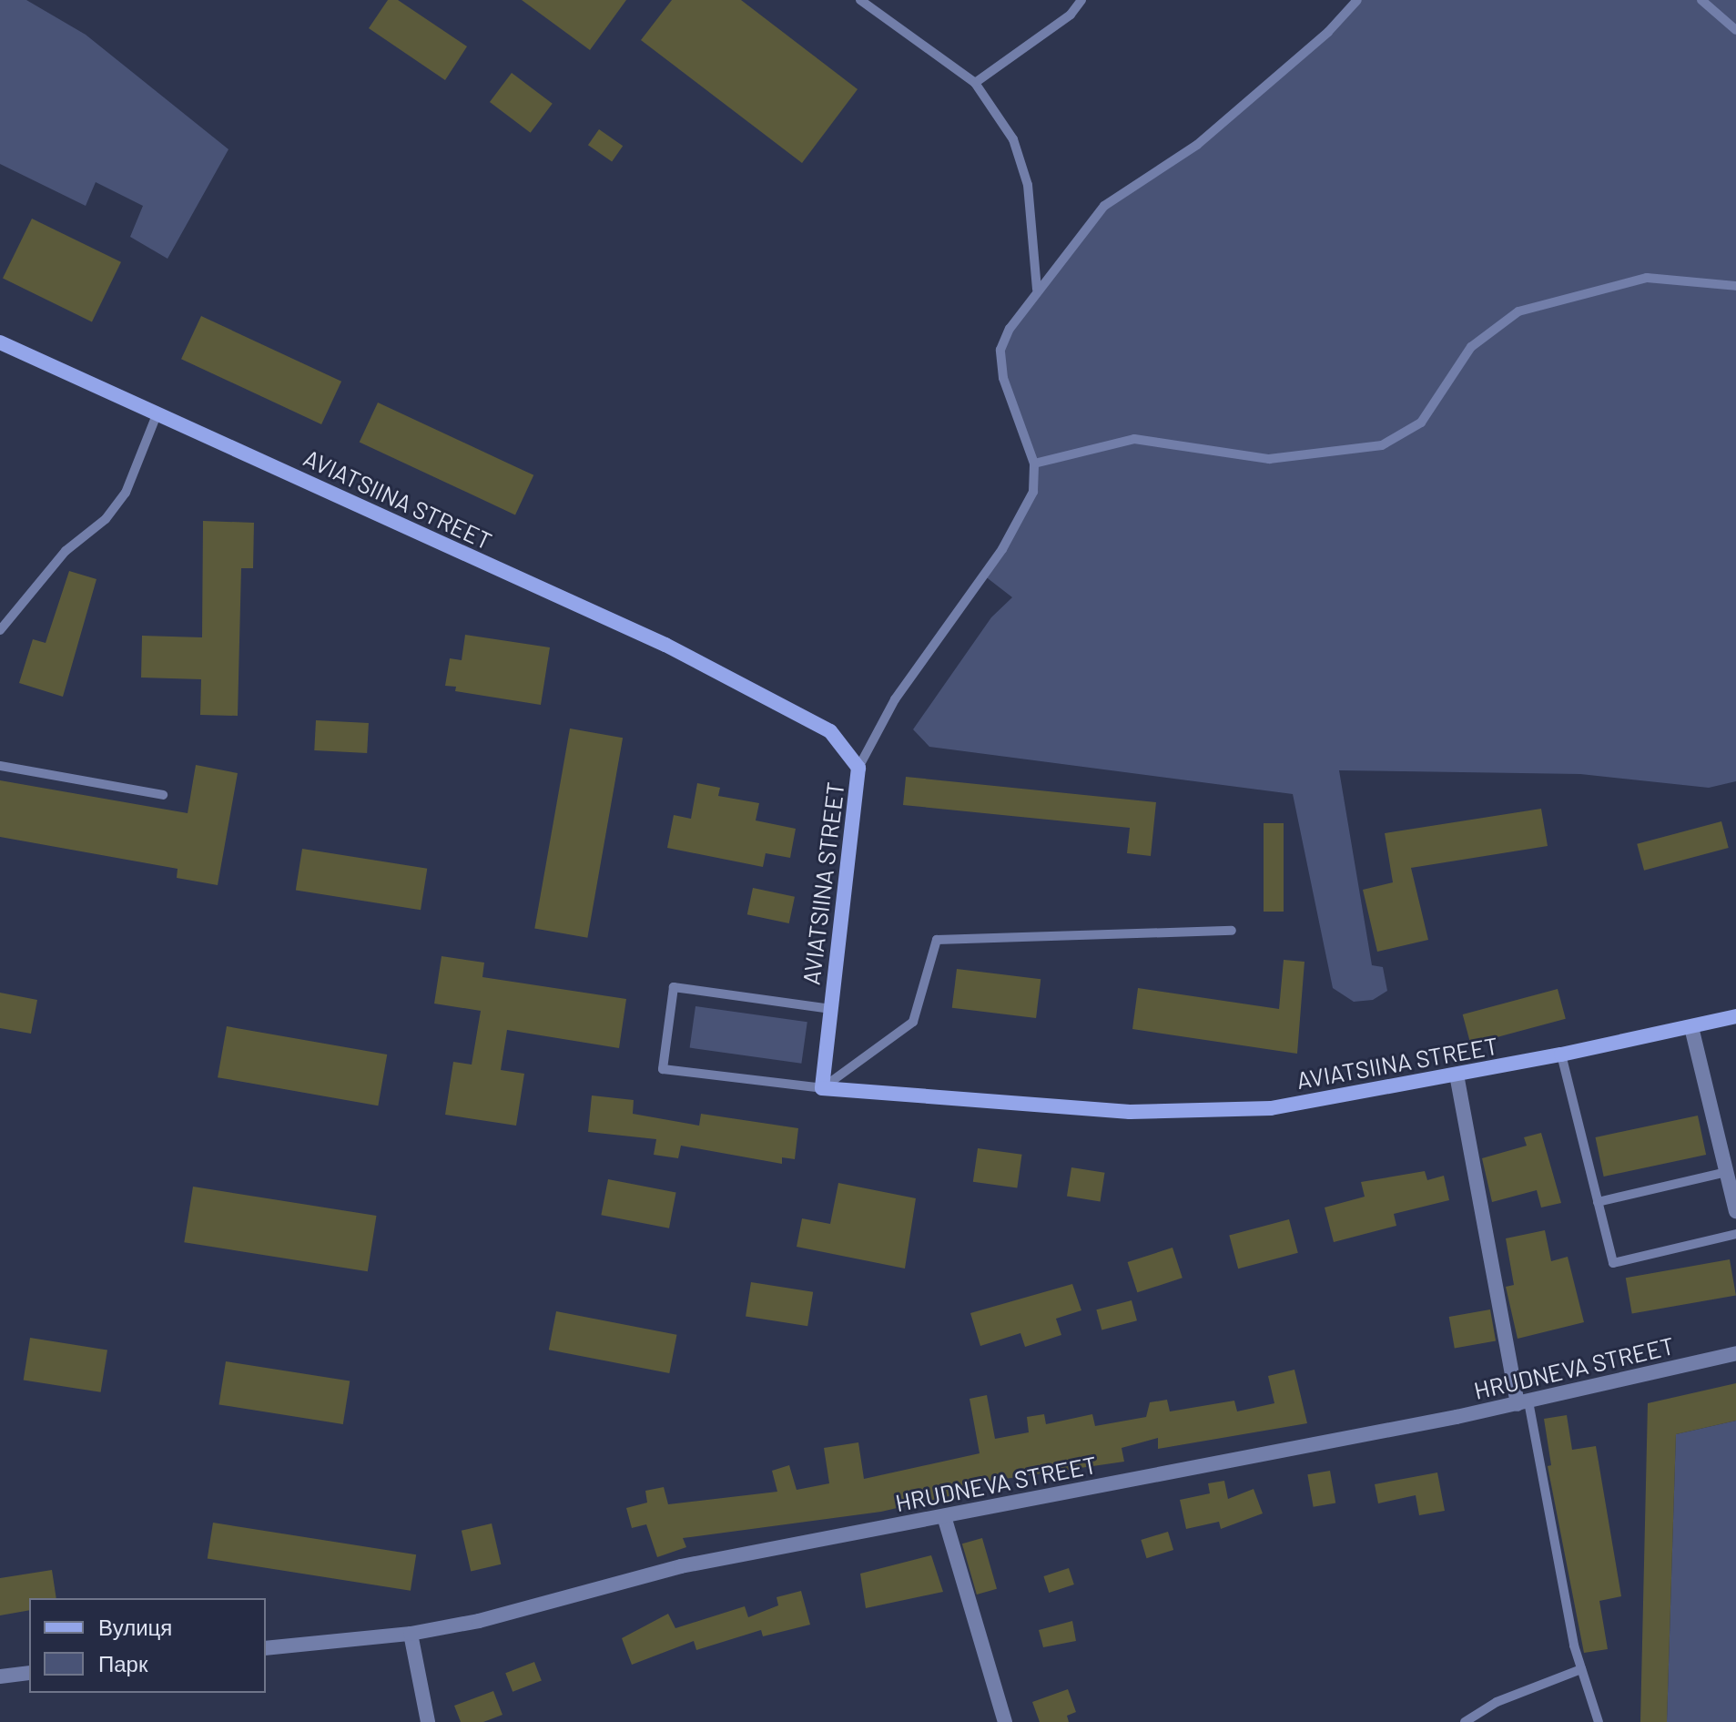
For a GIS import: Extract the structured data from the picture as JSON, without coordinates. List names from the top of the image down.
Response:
{
  "streets": {
    "street": ["AVIATSIINA STREET", "HRUDNEVA STREET"]
  },
  "legend": ["Вулиця", "Парк"]
}
